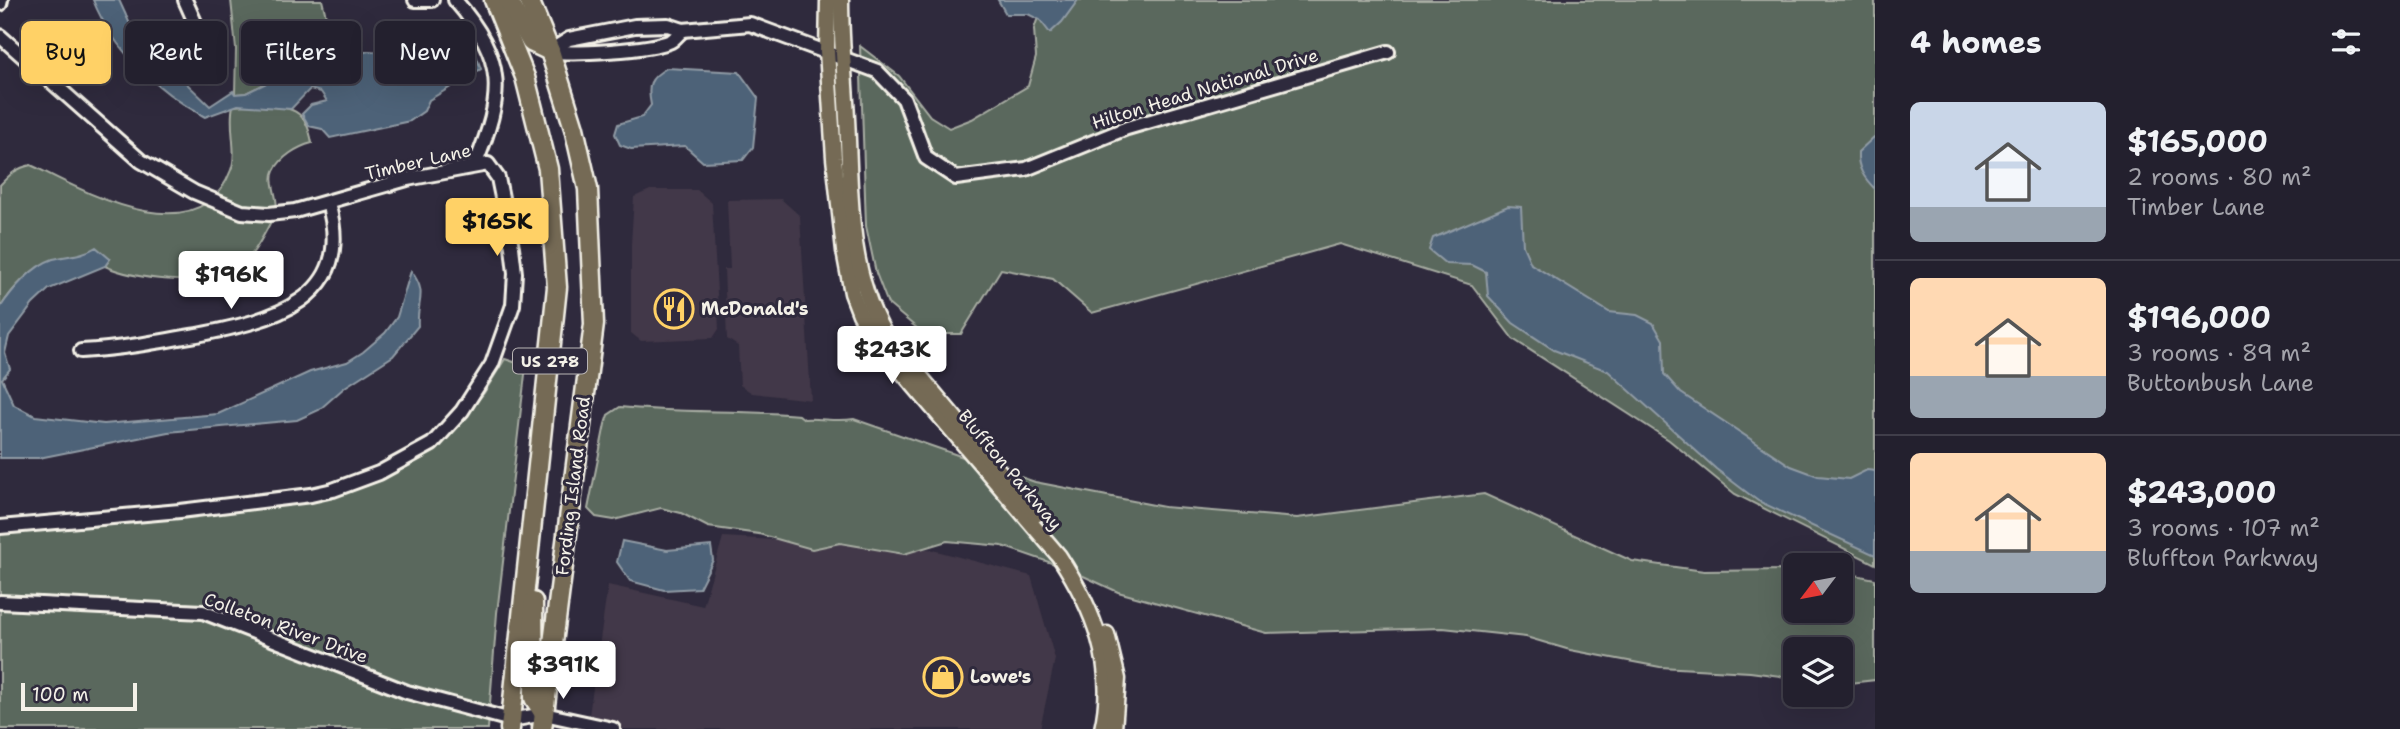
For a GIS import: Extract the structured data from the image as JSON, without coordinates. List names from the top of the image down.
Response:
{
  "streets": {
    "highway": ["US 278", "Fording Island Road"],
    "main road": ["Bluffton Parkway"],
    "street": ["Hilton Head National Drive", "Timber Lane", "Colleton River Drive"]
  },
  "crossings": [
    ["Hilton Head National Drive", "Bluffton Parkway"],
    ["Hilton Head National Drive", "Fording Island Road"],
    ["Fording Island Road", "Colleton River Drive"]
  ],
  "places": {
    "restaurant": ["McDonald's"],
    "shop": ["Lowe's"]
  },
  "scale_bar": "100 m",
  "north": "bottom left",
  "page": {
    "heading": "4 homes",
    "chip": [
      "Buy",
      "Rent",
      "Filters",
      "New"
    ],
    "list": [
      {
        "name": "$165,000",
        "note": "2 rooms · 80 m² · Timber Lane"
      },
      {
        "name": "$196,000",
        "note": "3 rooms · 89 m² · Buttonbush Lane"
      },
      {
        "name": "$243,000",
        "note": "3 rooms · 107 m² · Bluffton Parkway"
      }
    ],
    "price": [
      "$165K",
      "$196K",
      "$243K",
      "$391K"
    ],
    "scale": "100 m"
  }
}
